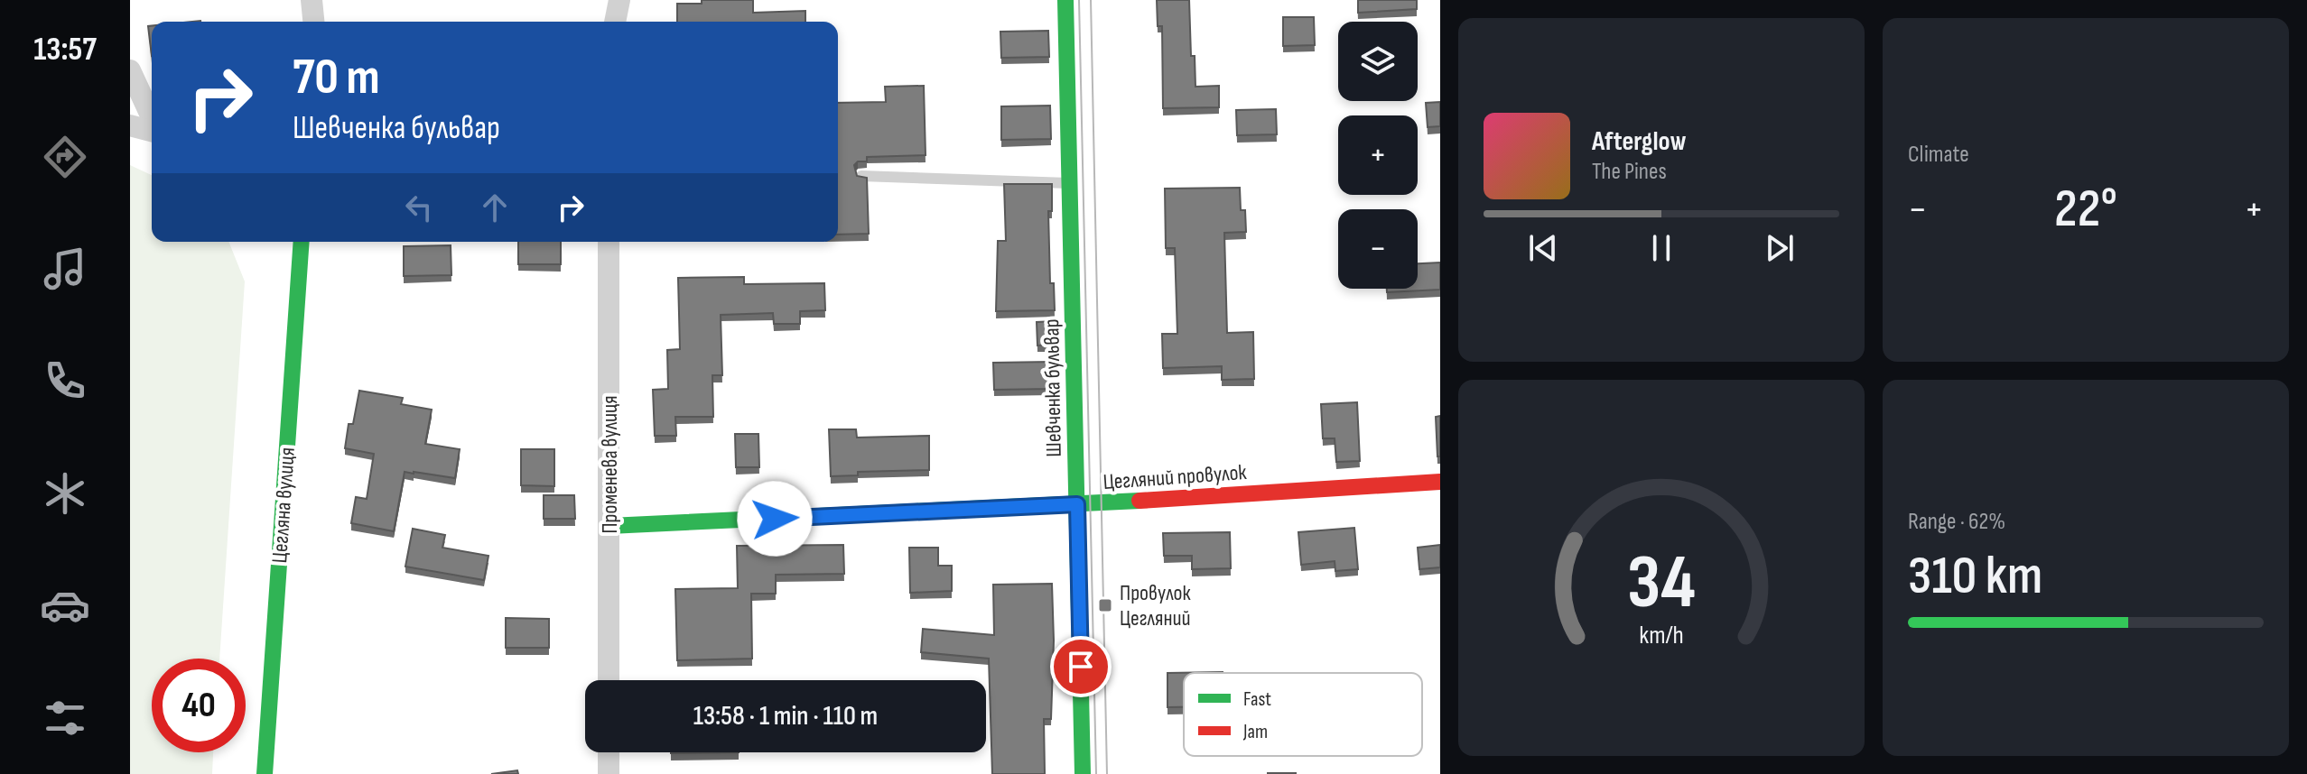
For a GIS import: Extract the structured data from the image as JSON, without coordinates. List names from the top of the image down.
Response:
{
  "streets": {
    "street": [
      "Шевченка бульвар",
      "Променева вулиця",
      "Цегляний провулок",
      "Цегляна вулиця"
    ]
  },
  "crossings": [
    ["Шевченка бульвар", "Цегляний провулок"],
    ["Променева вулиця", "Цегляний провулок"]
  ],
  "places": {
    "transit": ["Провулок Цегляний"]
  },
  "legend": ["Fast", "Jam"],
  "page": {
    "tabs": "13:57",
    "tile": [
      "Climate",
      ["Range · 62%", "310 km"]
    ],
    "map_buttons": ["+", "−"],
    "turn": ["70 m", "Шевченка бульвар"],
    "song": ["Afterglow", "The Pines"],
    "heat": ["−", "22°", "+"],
    "limit": "40",
    "trip": "13:58 · 1 min · 110 m",
    "gauge": ["34", "km/h"]
  }
}
